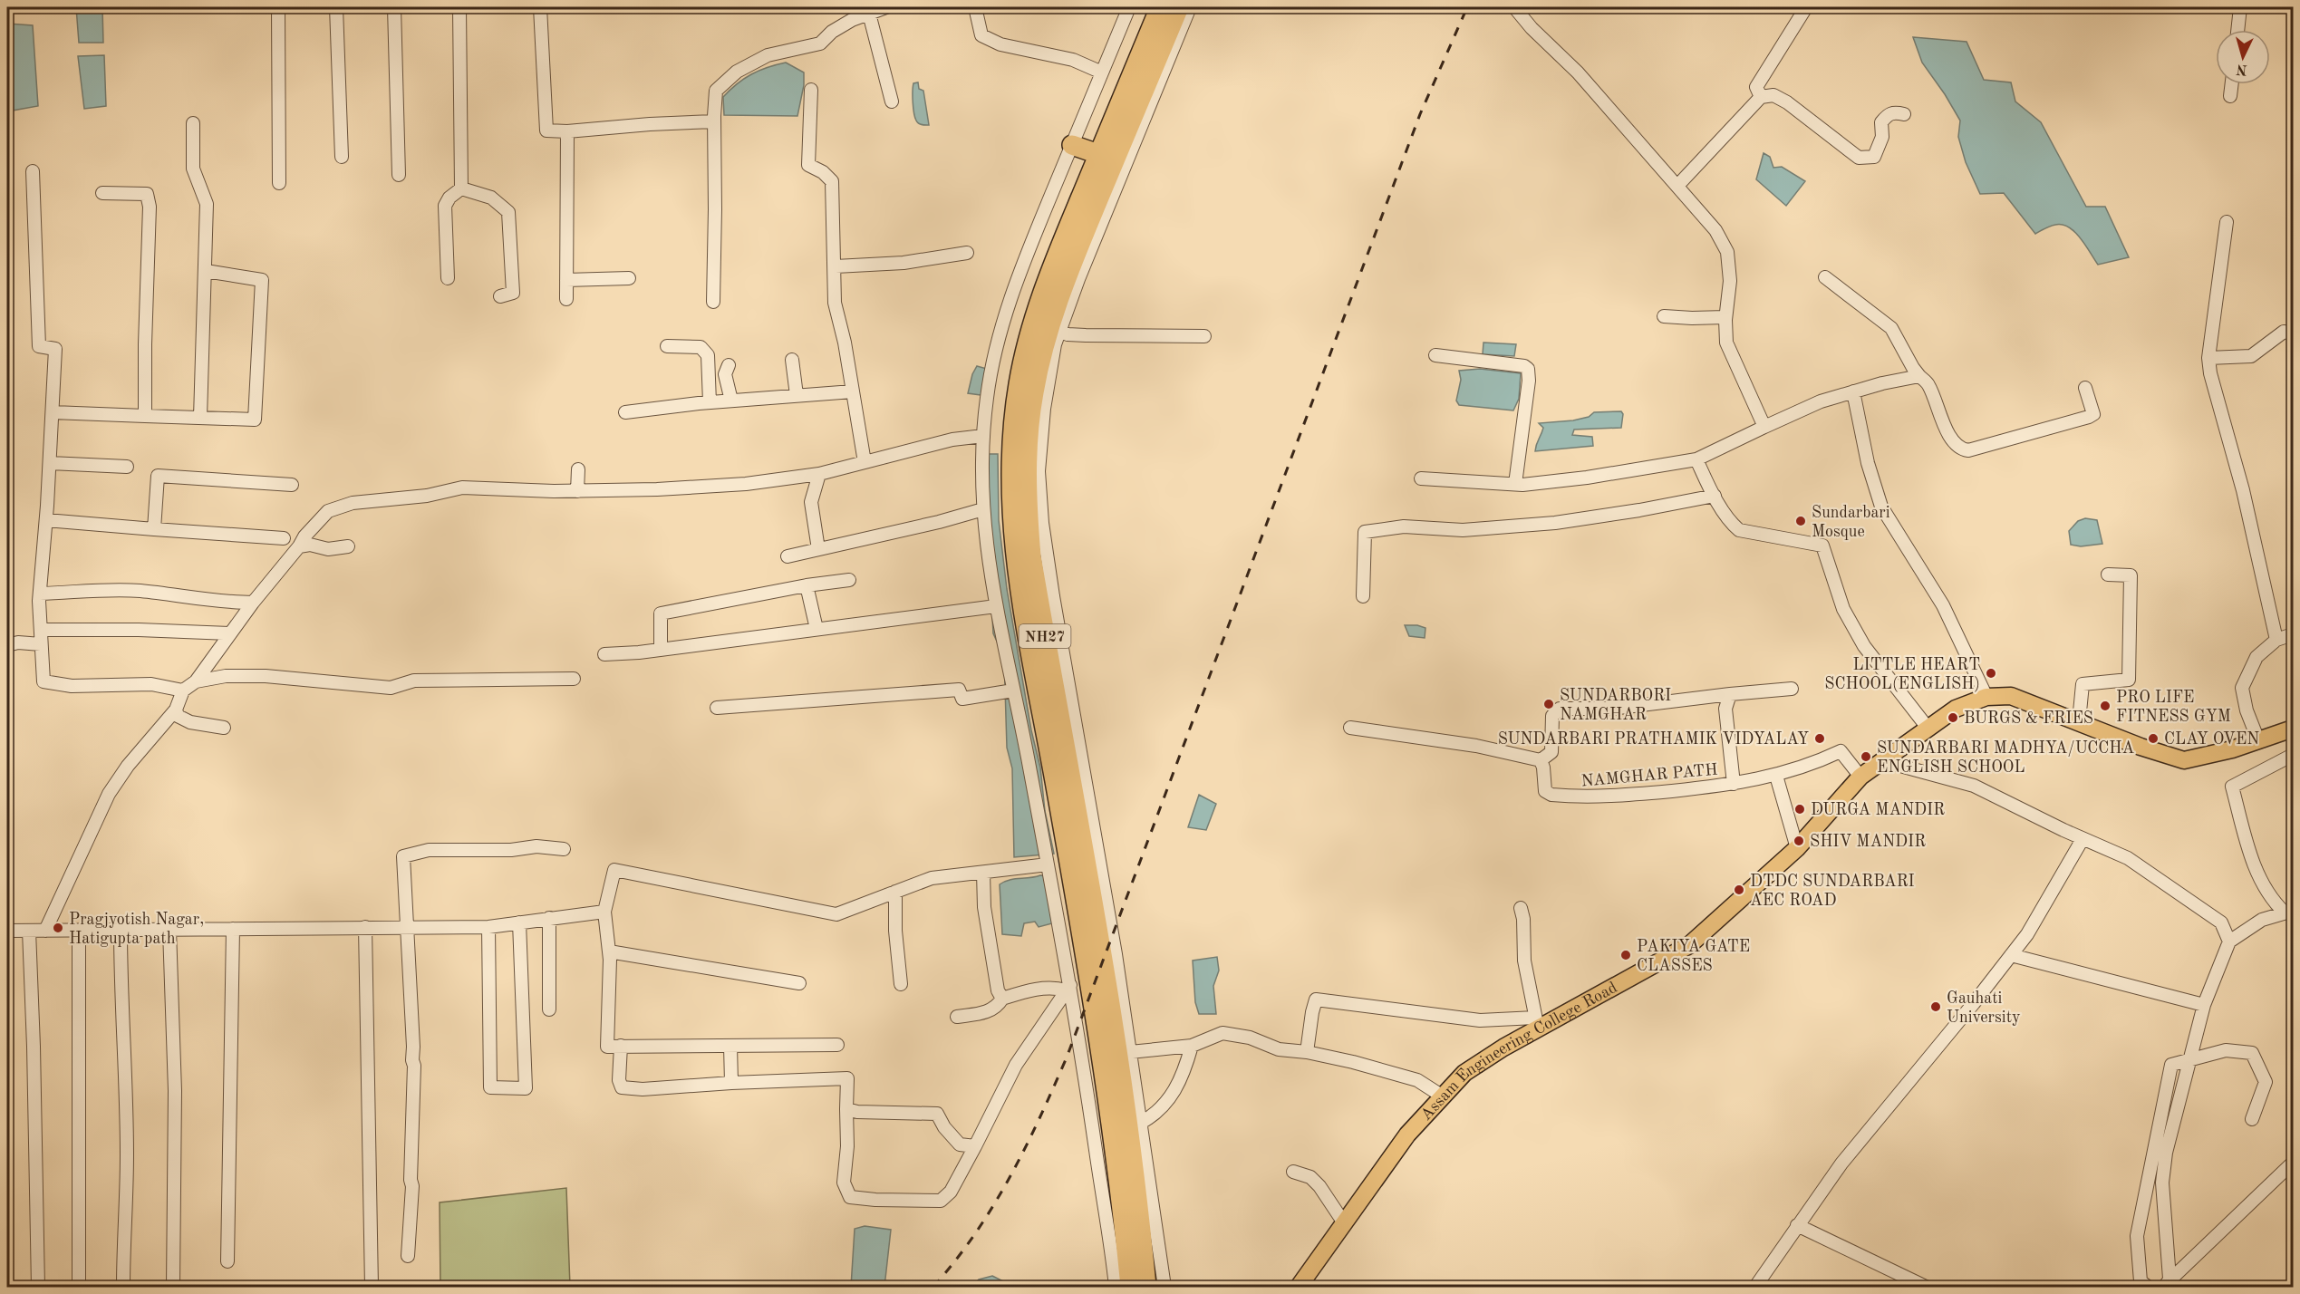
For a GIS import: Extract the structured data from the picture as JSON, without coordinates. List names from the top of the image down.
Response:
{
  "streets": {
    "highway": ["NH27"],
    "main road": ["Assam Engineering College Road"],
    "street": ["NAMGHAR PATH"]
  },
  "crossings": [
    ["NAMGHAR PATH", "Assam Engineering College Road"]
  ],
  "places": [
    "Sundarbari Mosque",
    "LITTLE HEART SCHOOL(ENGLISH)",
    "SUNDARBORI NAMGHAR",
    "PRO LIFE FITNESS GYM",
    "BURGS & FRIES",
    "SUNDARBARI PRATHAMIK VIDYALAY",
    "CLAY OVEN",
    "SUNDARBARI MADHYA/UCCHA ENGLISH SCHOOL",
    "DURGA MANDIR",
    "SHIV MANDIR",
    "DTDC SUNDARBARI AEC ROAD",
    "Pragjyotish Nagar, Hatigupta path",
    "PAKIYA GATE CLASSES",
    "Gauhati University"
  ],
  "north": "bottom"
}
